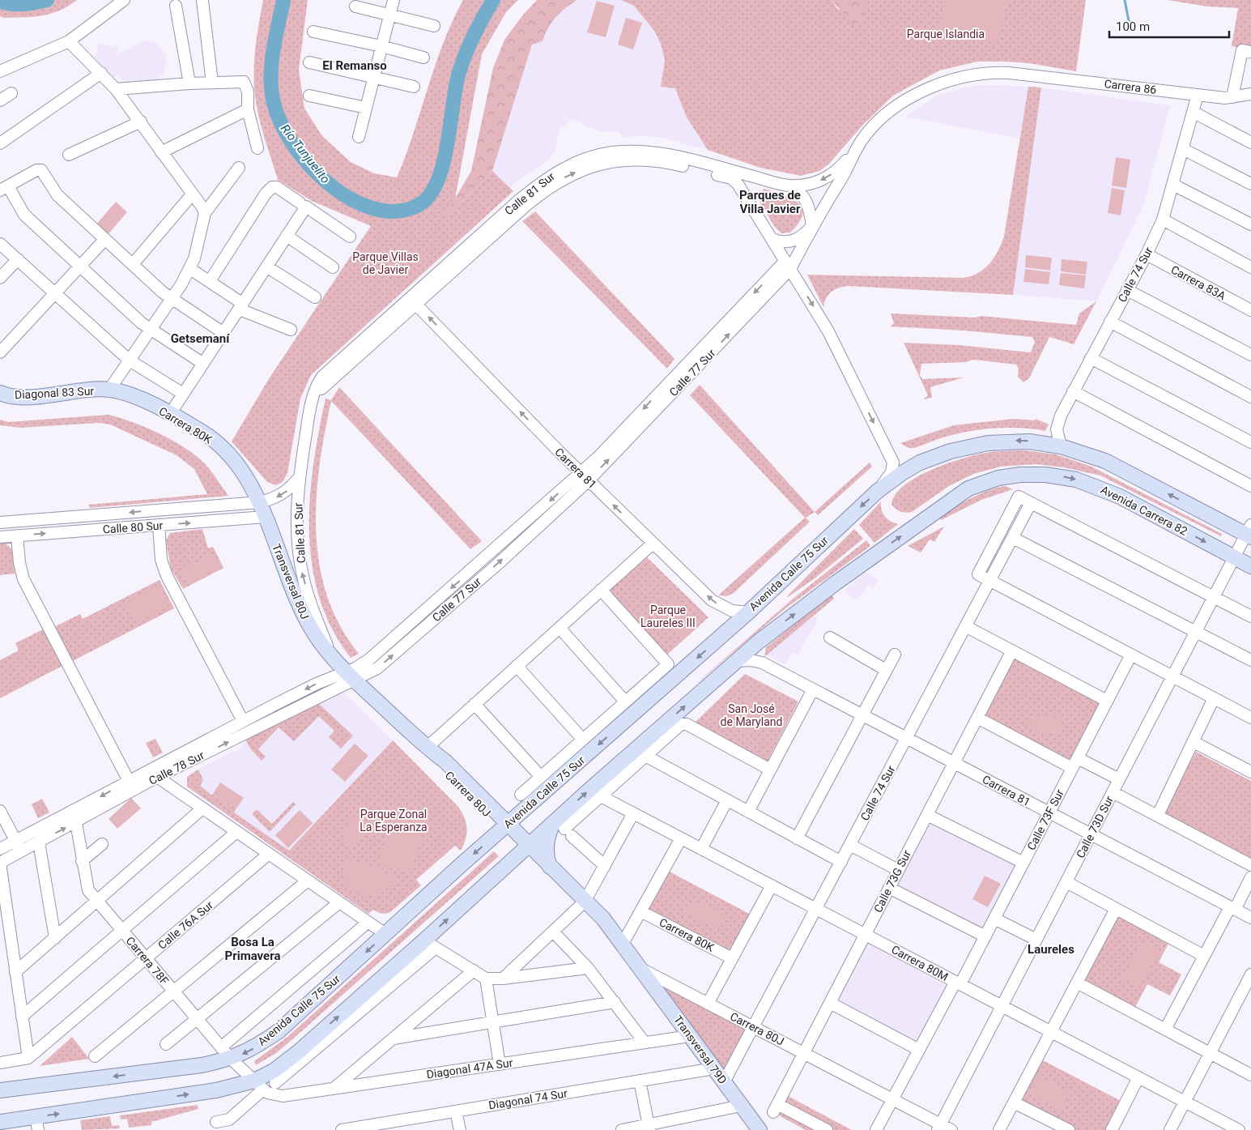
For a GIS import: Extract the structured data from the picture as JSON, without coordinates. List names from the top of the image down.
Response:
{
  "streets": {
    "main road": [
      "Diagonal 83 Sur",
      "Carrera 80K",
      "Avenida Carrera 82",
      "Avenida Calle 75 Sur",
      "Transversal 80J",
      "Carrera 80J",
      "Transversal 79D"
    ],
    "street": [
      "Carrera 86",
      "Calle 81 Sur",
      "Calle 74 Sur",
      "Carrera 83A",
      "Calle 77 Sur",
      "Carrera 81",
      "Calle 80 Sur",
      "Calle 78 Sur",
      "Calle 73F Sur",
      "Calle 73D Sur",
      "Calle 73G Sur",
      "Calle 76A Sur",
      "Carrera 78F",
      "Carrera 80M",
      "Diagonal 47A Sur",
      "Diagonal 74 Sur"
    ]
  },
  "crossings": [
    ["Carrera 86", "Calle 74 Sur"],
    ["Carrera 86", "Calle 77 Sur"],
    ["Calle 81 Sur", "Calle 77 Sur"],
    ["Calle 81 Sur", "Carrera 80K"],
    ["Calle 81 Sur", "Carrera 81"],
    ["Calle 81 Sur", "Calle 80 Sur"],
    ["Calle 81 Sur", "Transversal 80J"],
    ["Calle 81 Sur", "Carrera 80J"],
    ["Calle 74 Sur", "Carrera 83A"],
    ["Calle 74 Sur", "Carrera 81"],
    ["Calle 74 Sur", "Avenida Calle 75 Sur"],
    ["Calle 74 Sur", "Carrera 80J"],
    ["Calle 74 Sur", "Carrera 80M"],
    ["Calle 74 Sur", "Transversal 79D"],
    ["Calle 77 Sur", "Carrera 81"],
    ["Calle 77 Sur", "Calle 78 Sur"],
    ["Calle 77 Sur", "Carrera 80J"],
    ["Diagonal 83 Sur", "Carrera 80K"],
    ["Carrera 80K", "Calle 80 Sur"],
    ["Carrera 80K", "Transversal 80J"],
    ["Carrera 81", "Avenida Calle 75 Sur"],
    ["Carrera 81", "Calle 73F Sur"],
    ["Carrera 81", "Calle 73D Sur"],
    ["Carrera 81", "Calle 73G Sur"],
    ["Avenida Carrera 82", "Calle 73D Sur"],
    ["Calle 80 Sur", "Transversal 80J"],
    ["Avenida Calle 75 Sur", "Carrera 80J"],
    ["Avenida Calle 75 Sur", "Carrera 78F"],
    ["Transversal 80J", "Carrera 80J"],
    ["Calle 78 Sur", "Carrera 80J"],
    ["Calle 78 Sur", "Carrera 78F"],
    ["Carrera 80J", "Calle 73F Sur"],
    ["Carrera 80J", "Calle 73D Sur"],
    ["Carrera 80J", "Calle 73G Sur"],
    ["Carrera 80J", "Transversal 79D"],
    ["Calle 73F Sur", "Carrera 80M"],
    ["Calle 73D Sur", "Carrera 80M"],
    ["Calle 73G Sur", "Carrera 80M"],
    ["Calle 76A Sur", "Carrera 78F"],
    ["Carrera 78F", "Diagonal 47A Sur"],
    ["Transversal 79D", "Diagonal 47A Sur"],
    ["Transversal 79D", "Diagonal 74 Sur"]
  ],
  "one_way": ["Carrera 81", "Avenida Carrera 82"],
  "districts": [
    "El Remanso",
    "Parques de Villa Javier",
    "Getsemaní",
    "Bosa La Primavera",
    "Laureles"
  ],
  "water": ["Río Tunjuelito"],
  "parks": [
    "Parque Islandia",
    "Parque Villas de Javier",
    "Parque Laureles III",
    "San José de Maryland",
    "Parque Zonal La Esperanza"
  ],
  "scale_bar": "100 m"
}
